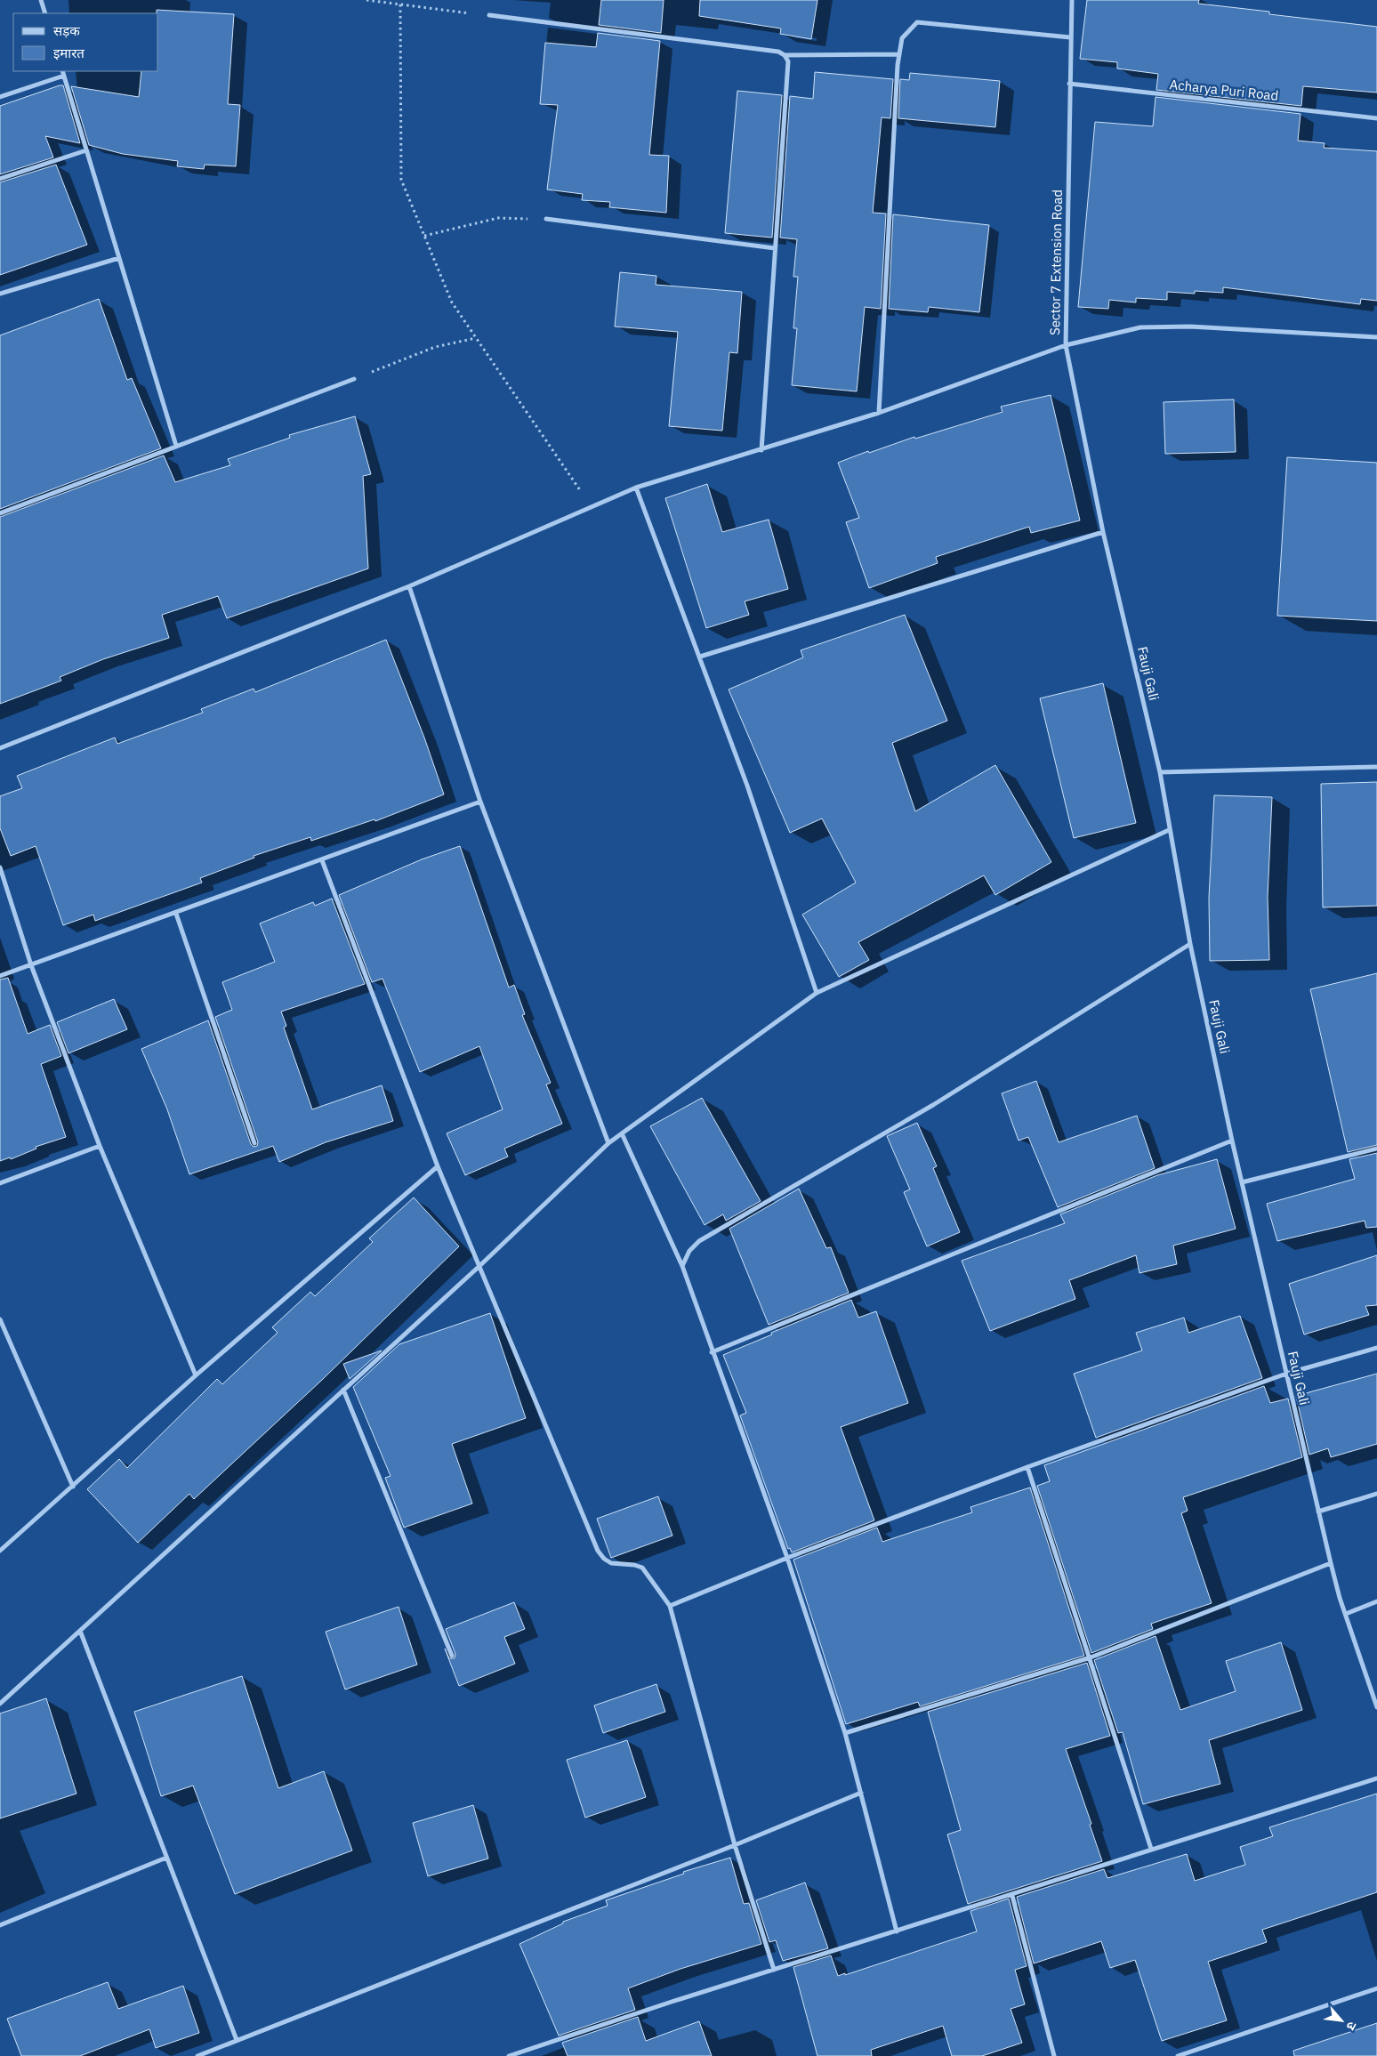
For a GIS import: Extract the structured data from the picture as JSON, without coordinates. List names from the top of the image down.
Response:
{
  "streets": {
    "street": ["Acharya Puri Road", "Sector 7 Extension Road", "Fauji Gali"]
  },
  "crossings": [
    ["Acharya Puri Road", "Sector 7 Extension Road"],
    ["Sector 7 Extension Road", "Fauji Gali"]
  ],
  "legend": ["सड़क", "इमारत"],
  "north": "bottom right"
}
